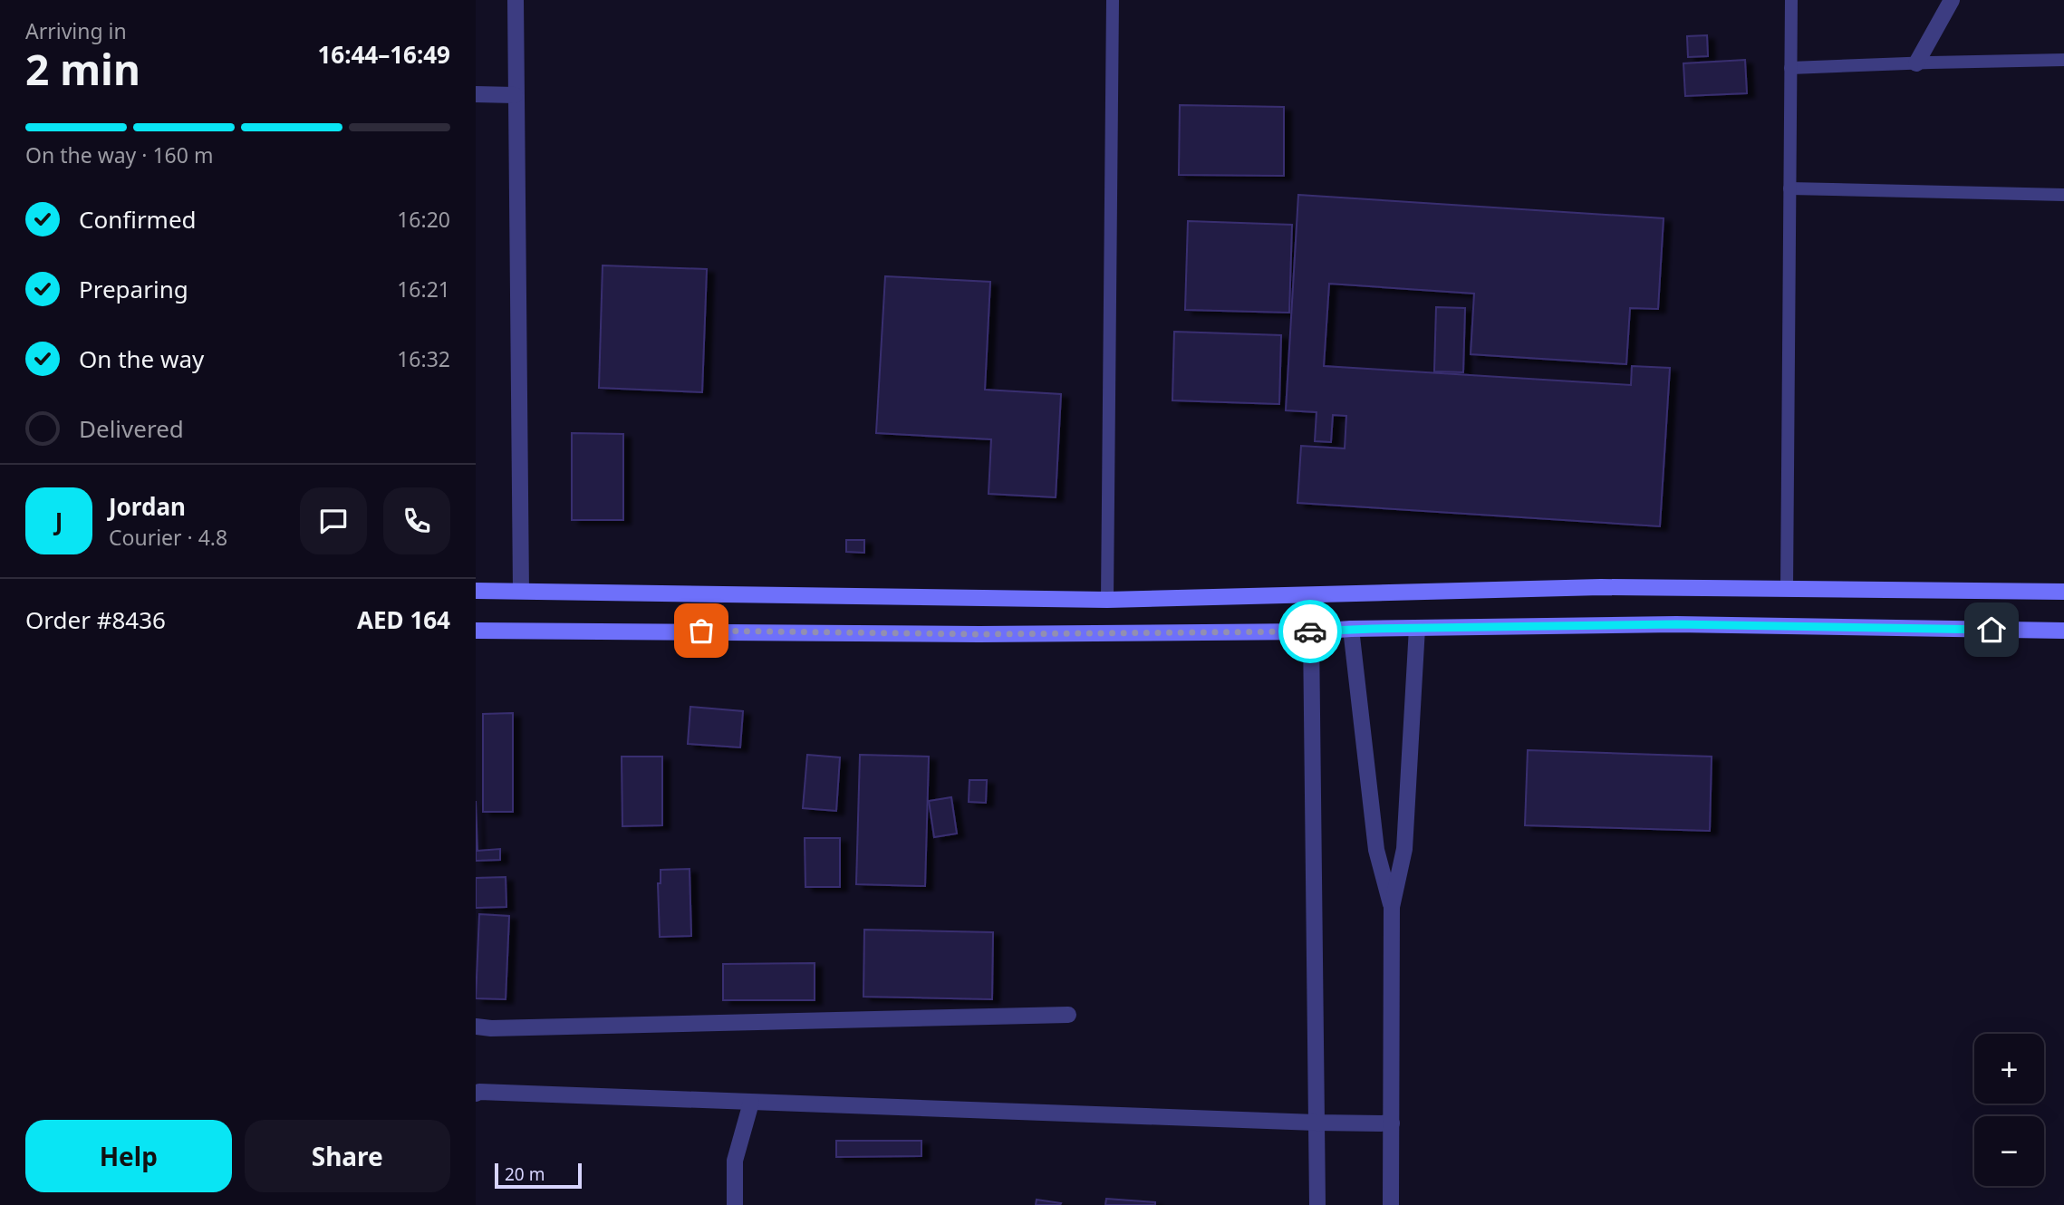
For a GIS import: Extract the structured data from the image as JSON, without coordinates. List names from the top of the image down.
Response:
{
  "scale_bar": "20 m",
  "page": {
    "heading": ["2 min", "Arriving in", "16:44–16:49"],
    "panel": [
      "Jordan",
      "Courier · 4.8",
      "Order #8436",
      "AED 164"
    ],
    "bar": "On the way · 160 m",
    "list": [
      ["Confirmed", "16:20"],
      ["Preparing", "16:21"],
      ["On the way", "16:32"],
      "Delivered"
    ],
    "round": "J",
    "map_buttons": ["+", "−"],
    "buttons": ["Help", "Share"],
    "scale": "20 m"
  }
}
